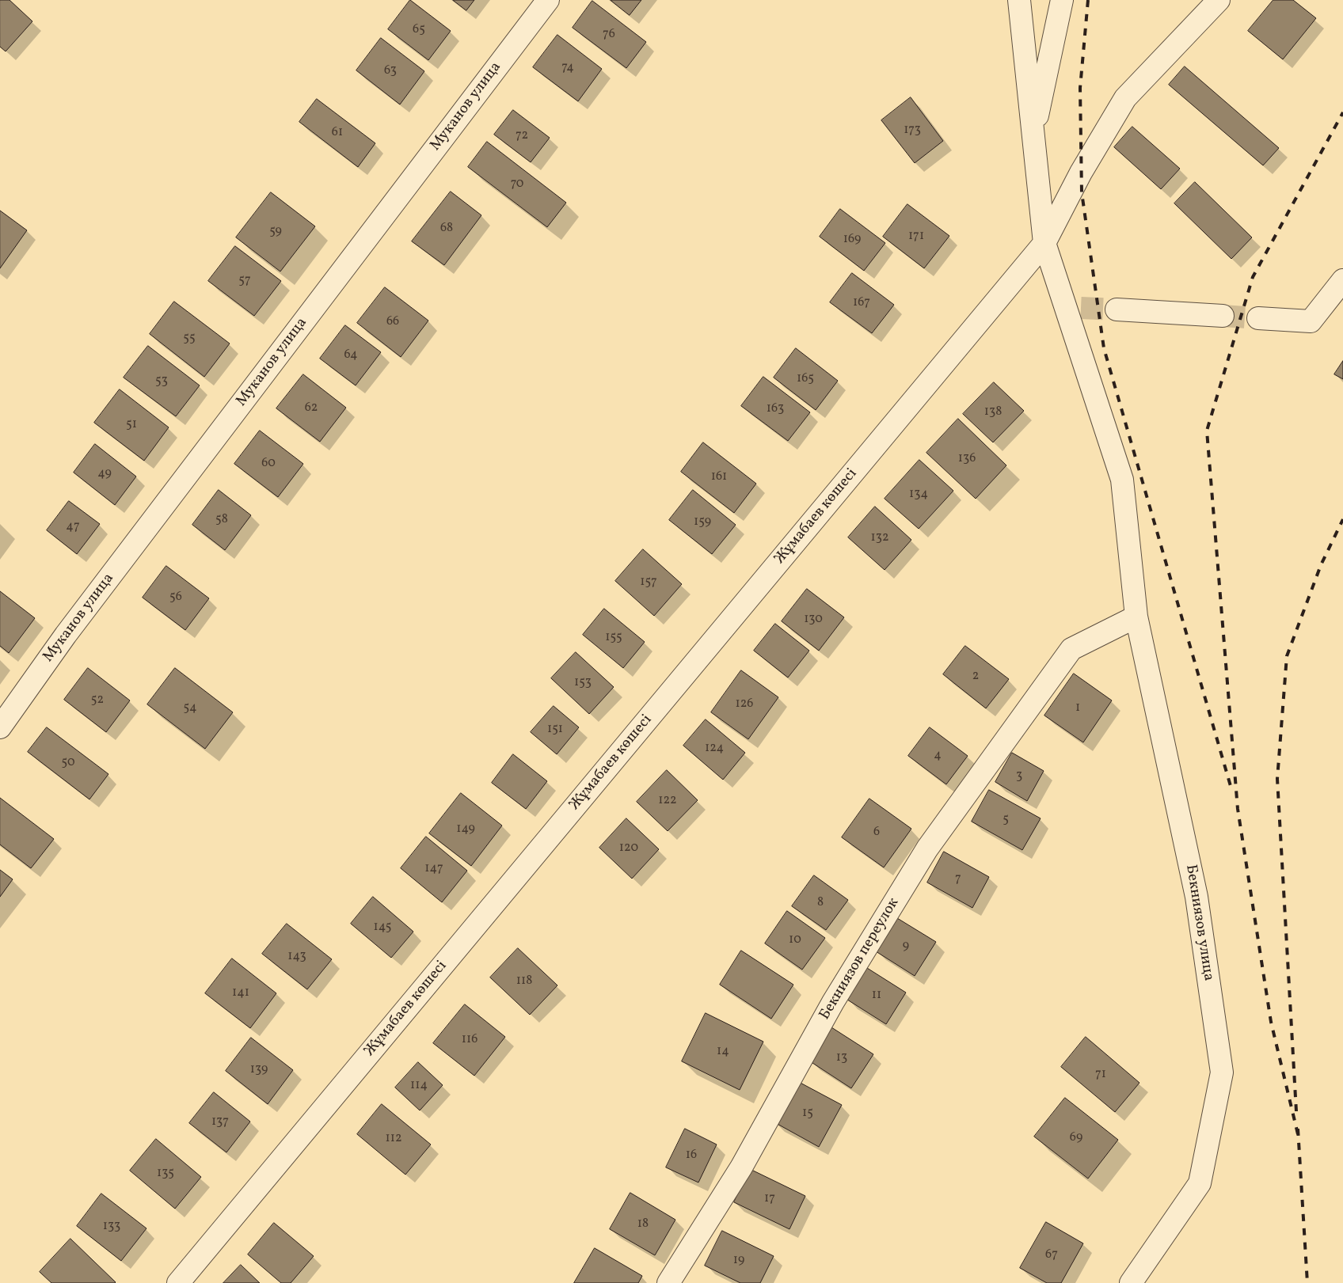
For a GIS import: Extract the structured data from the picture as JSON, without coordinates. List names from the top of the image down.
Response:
{
  "streets": {
    "street": [
      "Муканов улица",
      "Жұмабаев көшесі",
      "Бекниязов улица",
      "Бекниязов переулок"
    ]
  },
  "crossings": [
    ["Жұмабаев көшесі", "Бекниязов улица"],
    ["Бекниязов улица", "Бекниязов переулок"]
  ],
  "house_numbers": [
    "65",
    "76",
    "74",
    "63",
    "173",
    "61",
    "72",
    "70",
    "68",
    "59",
    "171",
    "169",
    "57",
    "167",
    "66",
    "55",
    "64",
    "165",
    "53",
    "62",
    "163",
    "138",
    "51",
    "136",
    "60",
    "49",
    "161",
    "134",
    "58",
    "159",
    "47",
    "132",
    "157",
    "56",
    "130",
    "155",
    "2",
    "153",
    "52",
    "126",
    "54",
    "1",
    "151",
    "124",
    "4",
    "50",
    "3",
    "122",
    "5",
    "149",
    "6",
    "120",
    "147",
    "7",
    "8",
    "145",
    "10",
    "9",
    "143",
    "118",
    "141",
    "11",
    "116",
    "14",
    "13",
    "139",
    "71",
    "114",
    "15",
    "137",
    "69",
    "112",
    "16",
    "135",
    "17",
    "18",
    "133",
    "67",
    "19"
  ]
}
